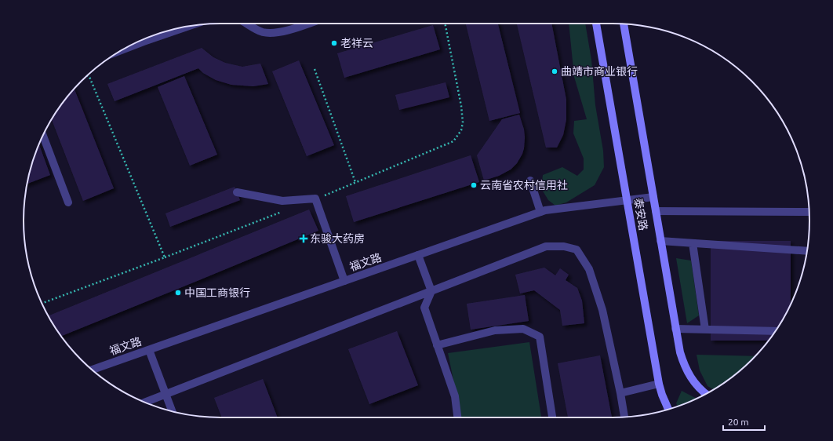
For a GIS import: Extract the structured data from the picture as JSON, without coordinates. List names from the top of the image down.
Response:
{
  "streets": {
    "main road": ["泰安路"],
    "street": ["福文路"]
  },
  "crossings": [
    ["泰安路", "福文路"]
  ],
  "places": {
    "other": [
      "老祥云",
      "曲靖市商业银行",
      "云南省农村信用社",
      "中国工商银行"
    ],
    "health": ["东骏大药房"]
  },
  "scale_bar": "20 m"
}
